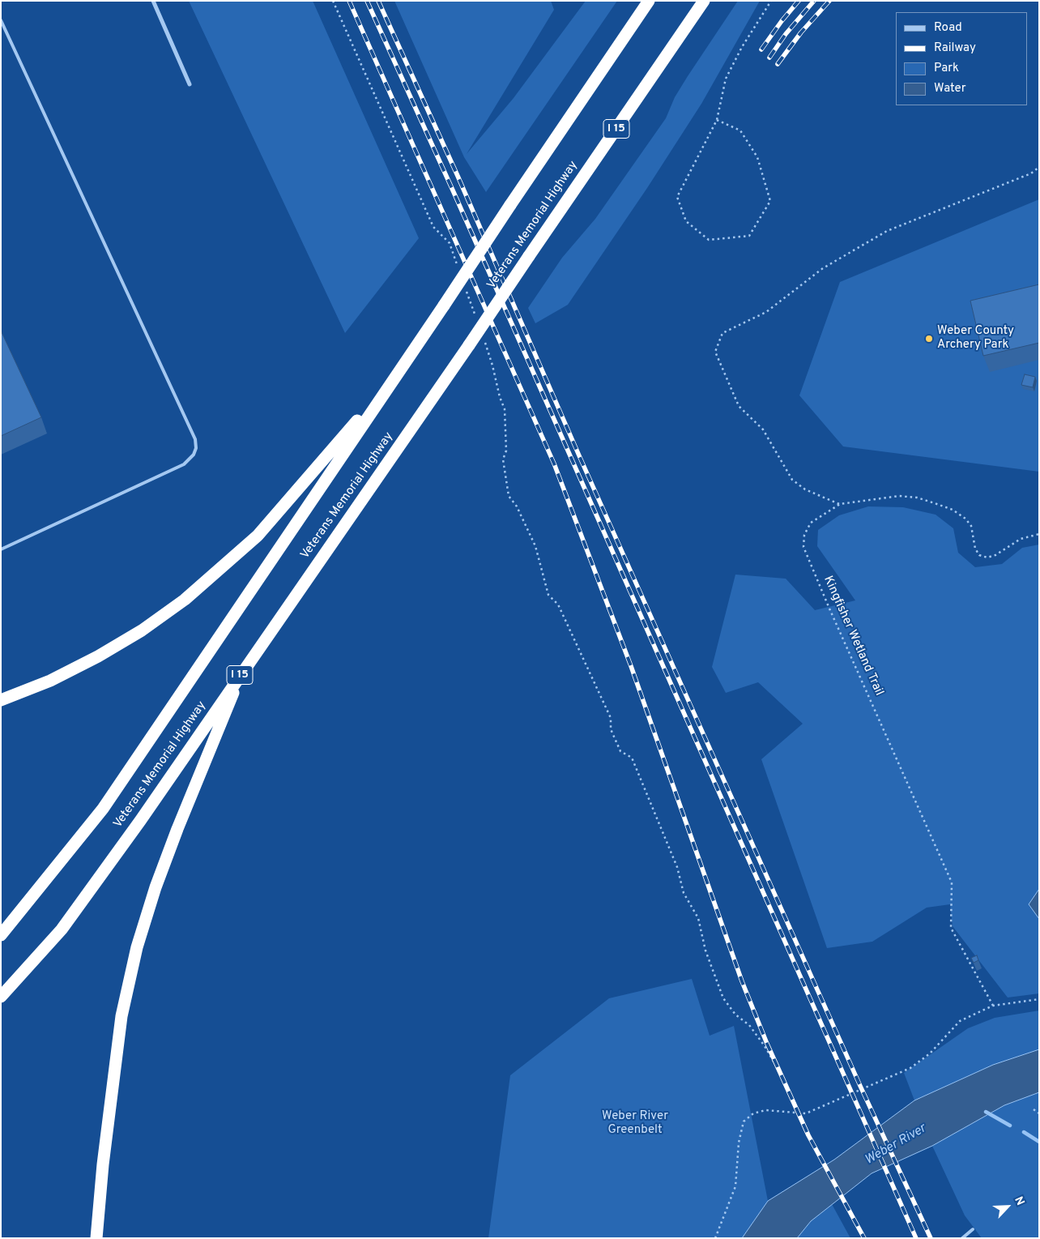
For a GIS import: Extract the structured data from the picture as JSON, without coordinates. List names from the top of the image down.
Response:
{
  "streets": {
    "highway": ["I 15", "Veterans Memorial Highway"],
    "path": ["Kingfisher Wetland Trail"]
  },
  "water": ["Weber River"],
  "parks": ["Weber River Greenbelt"],
  "places": ["Weber County Archery Park"],
  "legend": [
    "Road",
    "Railway",
    "Park",
    "Water"
  ],
  "north": "top right"
}
